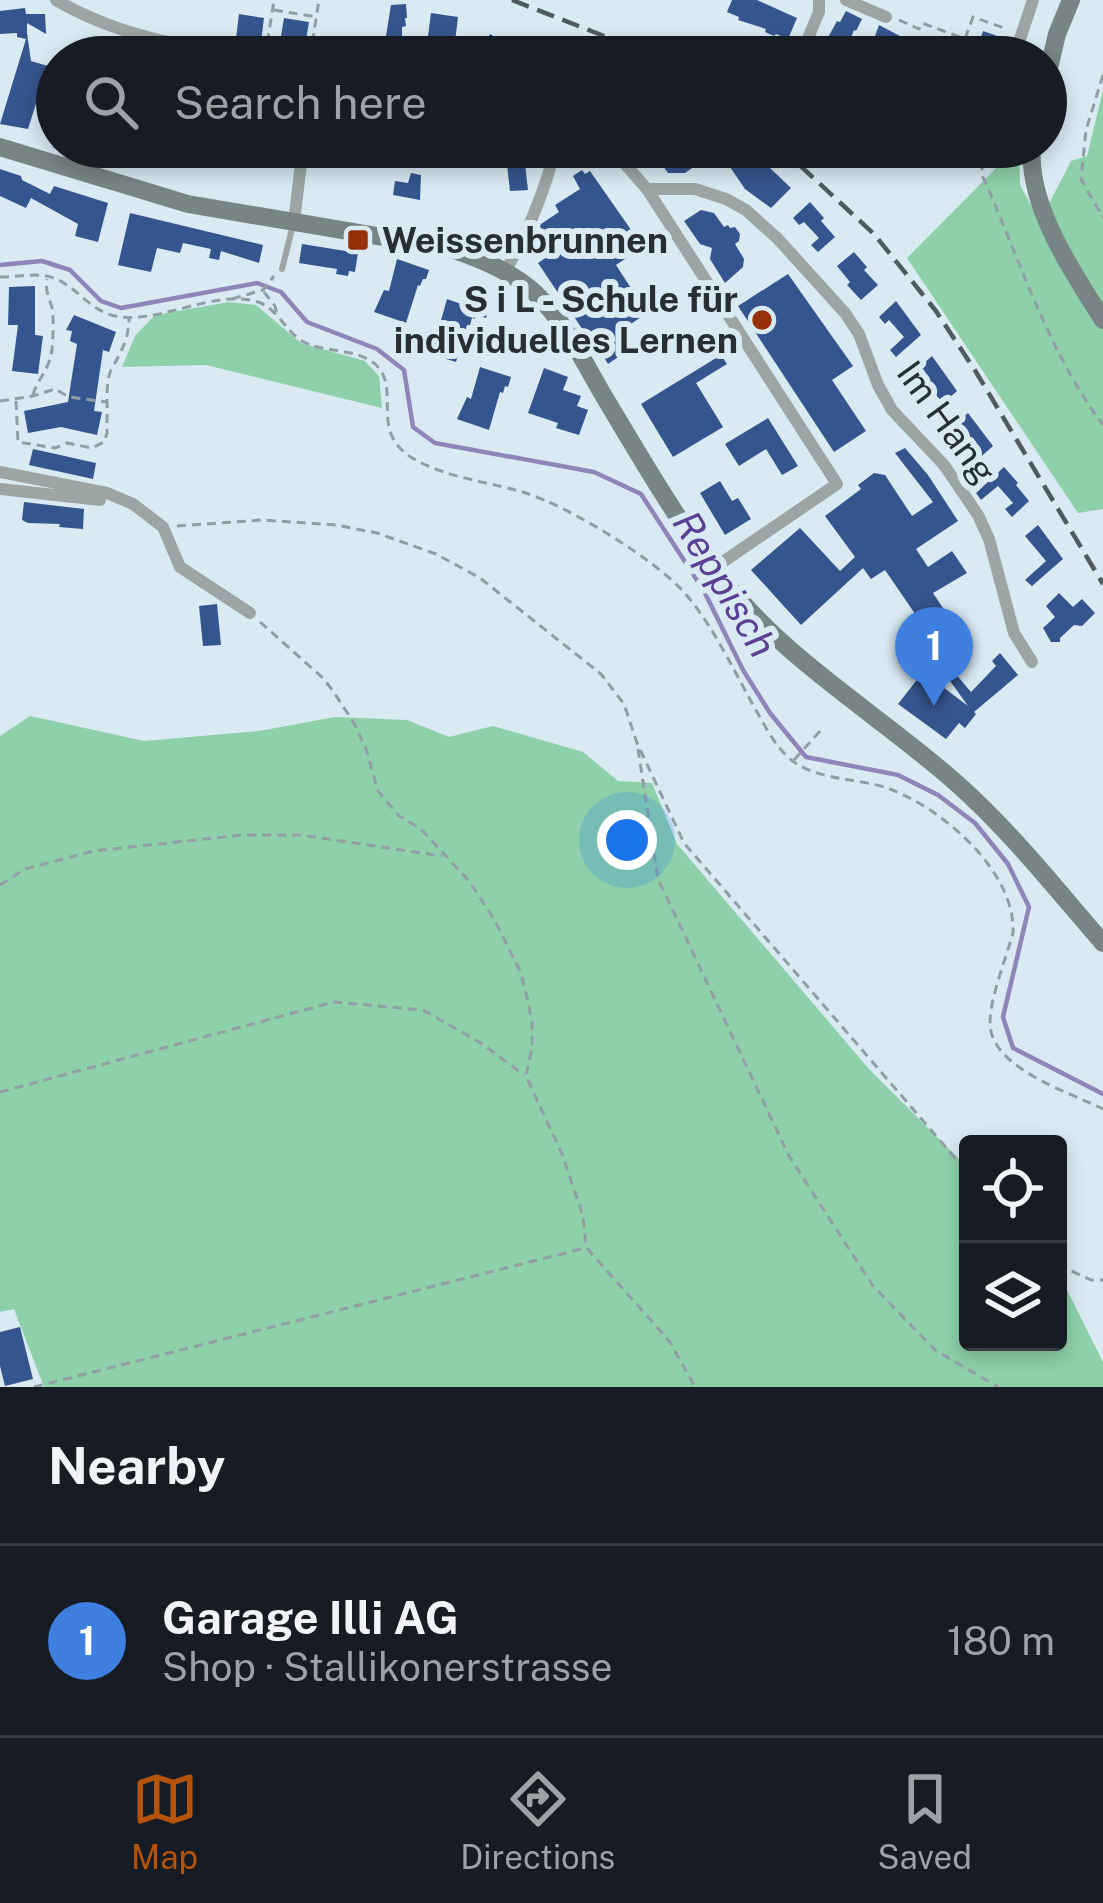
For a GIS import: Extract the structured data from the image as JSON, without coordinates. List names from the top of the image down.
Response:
{
  "streets": {
    "street": ["Im Hang"]
  },
  "water": ["Reppisch"],
  "places": {
    "transit": ["Weissenbrunnen"],
    "other": ["S i L - Schule für individuelles Lernen"]
  },
  "page": {
    "search": "Search here",
    "pins": "1",
    "heading": "Nearby",
    "list": [
      {
        "mark": "1",
        "name": "Garage Illi AG",
        "note": "Shop · Stallikonerstrasse",
        "value": "180 m"
      }
    ],
    "nav": ["Map", "Directions", "Saved"]
  }
}
